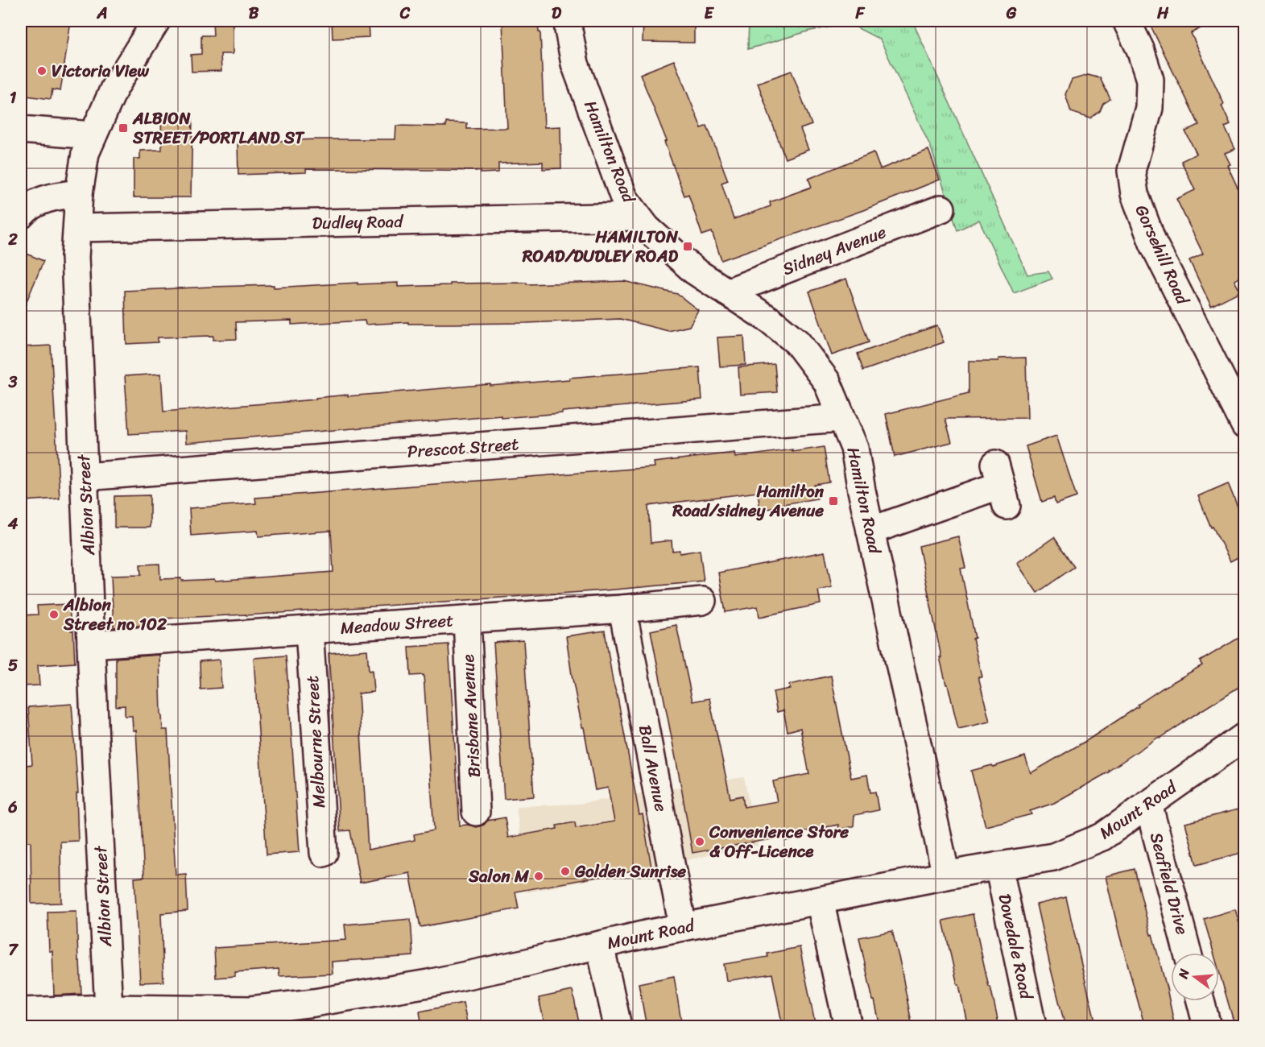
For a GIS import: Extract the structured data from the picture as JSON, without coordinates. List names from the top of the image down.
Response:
{
  "streets": {
    "street": [
      "Hamilton Road",
      "Dudley Road",
      "Sidney Avenue",
      "Gorsehill Road",
      "Prescot Street",
      "Albion Street",
      "Meadow Street",
      "Brisbane Avenue",
      "Melbourne Street",
      "Ball Avenue",
      "Mount Road",
      "Seafield Drive",
      "Dovedale Road"
    ]
  },
  "crossings": [
    ["Hamilton Road", "Dudley Road"],
    ["Hamilton Road", "Sidney Avenue"],
    ["Hamilton Road", "Prescot Street"],
    ["Hamilton Road", "Mount Road"],
    ["Dudley Road", "Albion Street"],
    ["Prescot Street", "Albion Street"],
    ["Albion Street", "Meadow Street"],
    ["Albion Street", "Mount Road"],
    ["Meadow Street", "Brisbane Avenue"],
    ["Meadow Street", "Melbourne Street"],
    ["Meadow Street", "Ball Avenue"],
    ["Ball Avenue", "Mount Road"],
    ["Mount Road", "Seafield Drive"],
    ["Mount Road", "Dovedale Road"]
  ],
  "places": {
    "other": [
      "Victoria View",
      "Albion Street no 102",
      "Convenience Store & Off-Licence",
      "Golden Sunrise",
      "Salon M"
    ],
    "transit": ["ALBION STREET/PORTLAND ST", "HAMILTON ROAD/DUDLEY ROAD", "Hamilton Road/sidney Avenue"]
  },
  "north": "left",
  "grid": {
    "columns": [
      "A",
      "B",
      "C",
      "D",
      "E",
      "F",
      "G",
      "H"
    ],
    "rows": [
      "1",
      "2",
      "3",
      "4",
      "5",
      "6",
      "7"
    ]
  }
}
